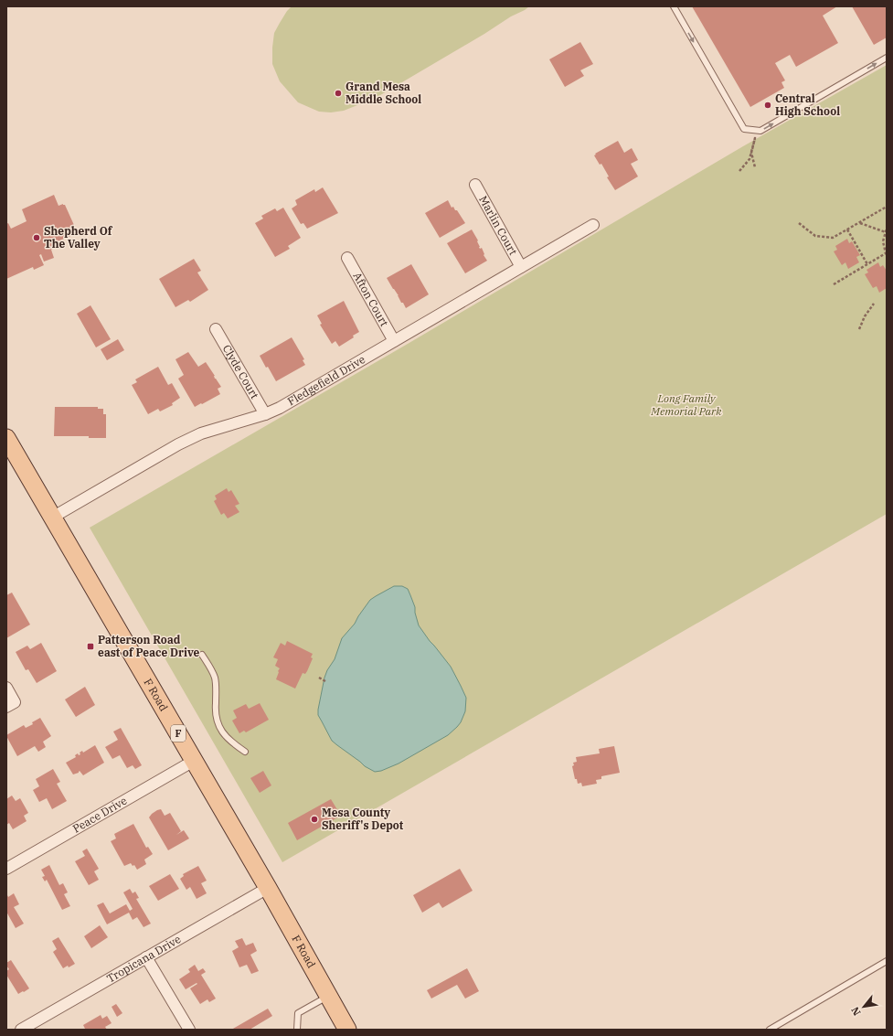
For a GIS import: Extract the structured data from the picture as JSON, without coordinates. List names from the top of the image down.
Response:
{
  "streets": {
    "main road": ["F Road", "F"],
    "street": [
      "Marlin Court",
      "Afton Court",
      "Clyde Court",
      "Fledgefield Drive",
      "Peace Drive",
      "Tropicana Drive"
    ]
  },
  "crossings": [
    ["Marlin Court", "Fledgefield Drive"],
    ["Afton Court", "Fledgefield Drive"],
    ["Clyde Court", "Fledgefield Drive"],
    ["Fledgefield Drive", "F Road"],
    ["F Road", "Peace Drive"],
    ["F Road", "Tropicana Drive"]
  ],
  "parks": ["Long Family Memorial Park"],
  "places": {
    "other": [
      "Grand Mesa Middle School",
      "Central High School",
      "Shepherd Of The Valley",
      "Mesa County Sheriff's Depot"
    ],
    "transit": ["Patterson Road east of Peace Drive"]
  },
  "north": "bottom left"
}
